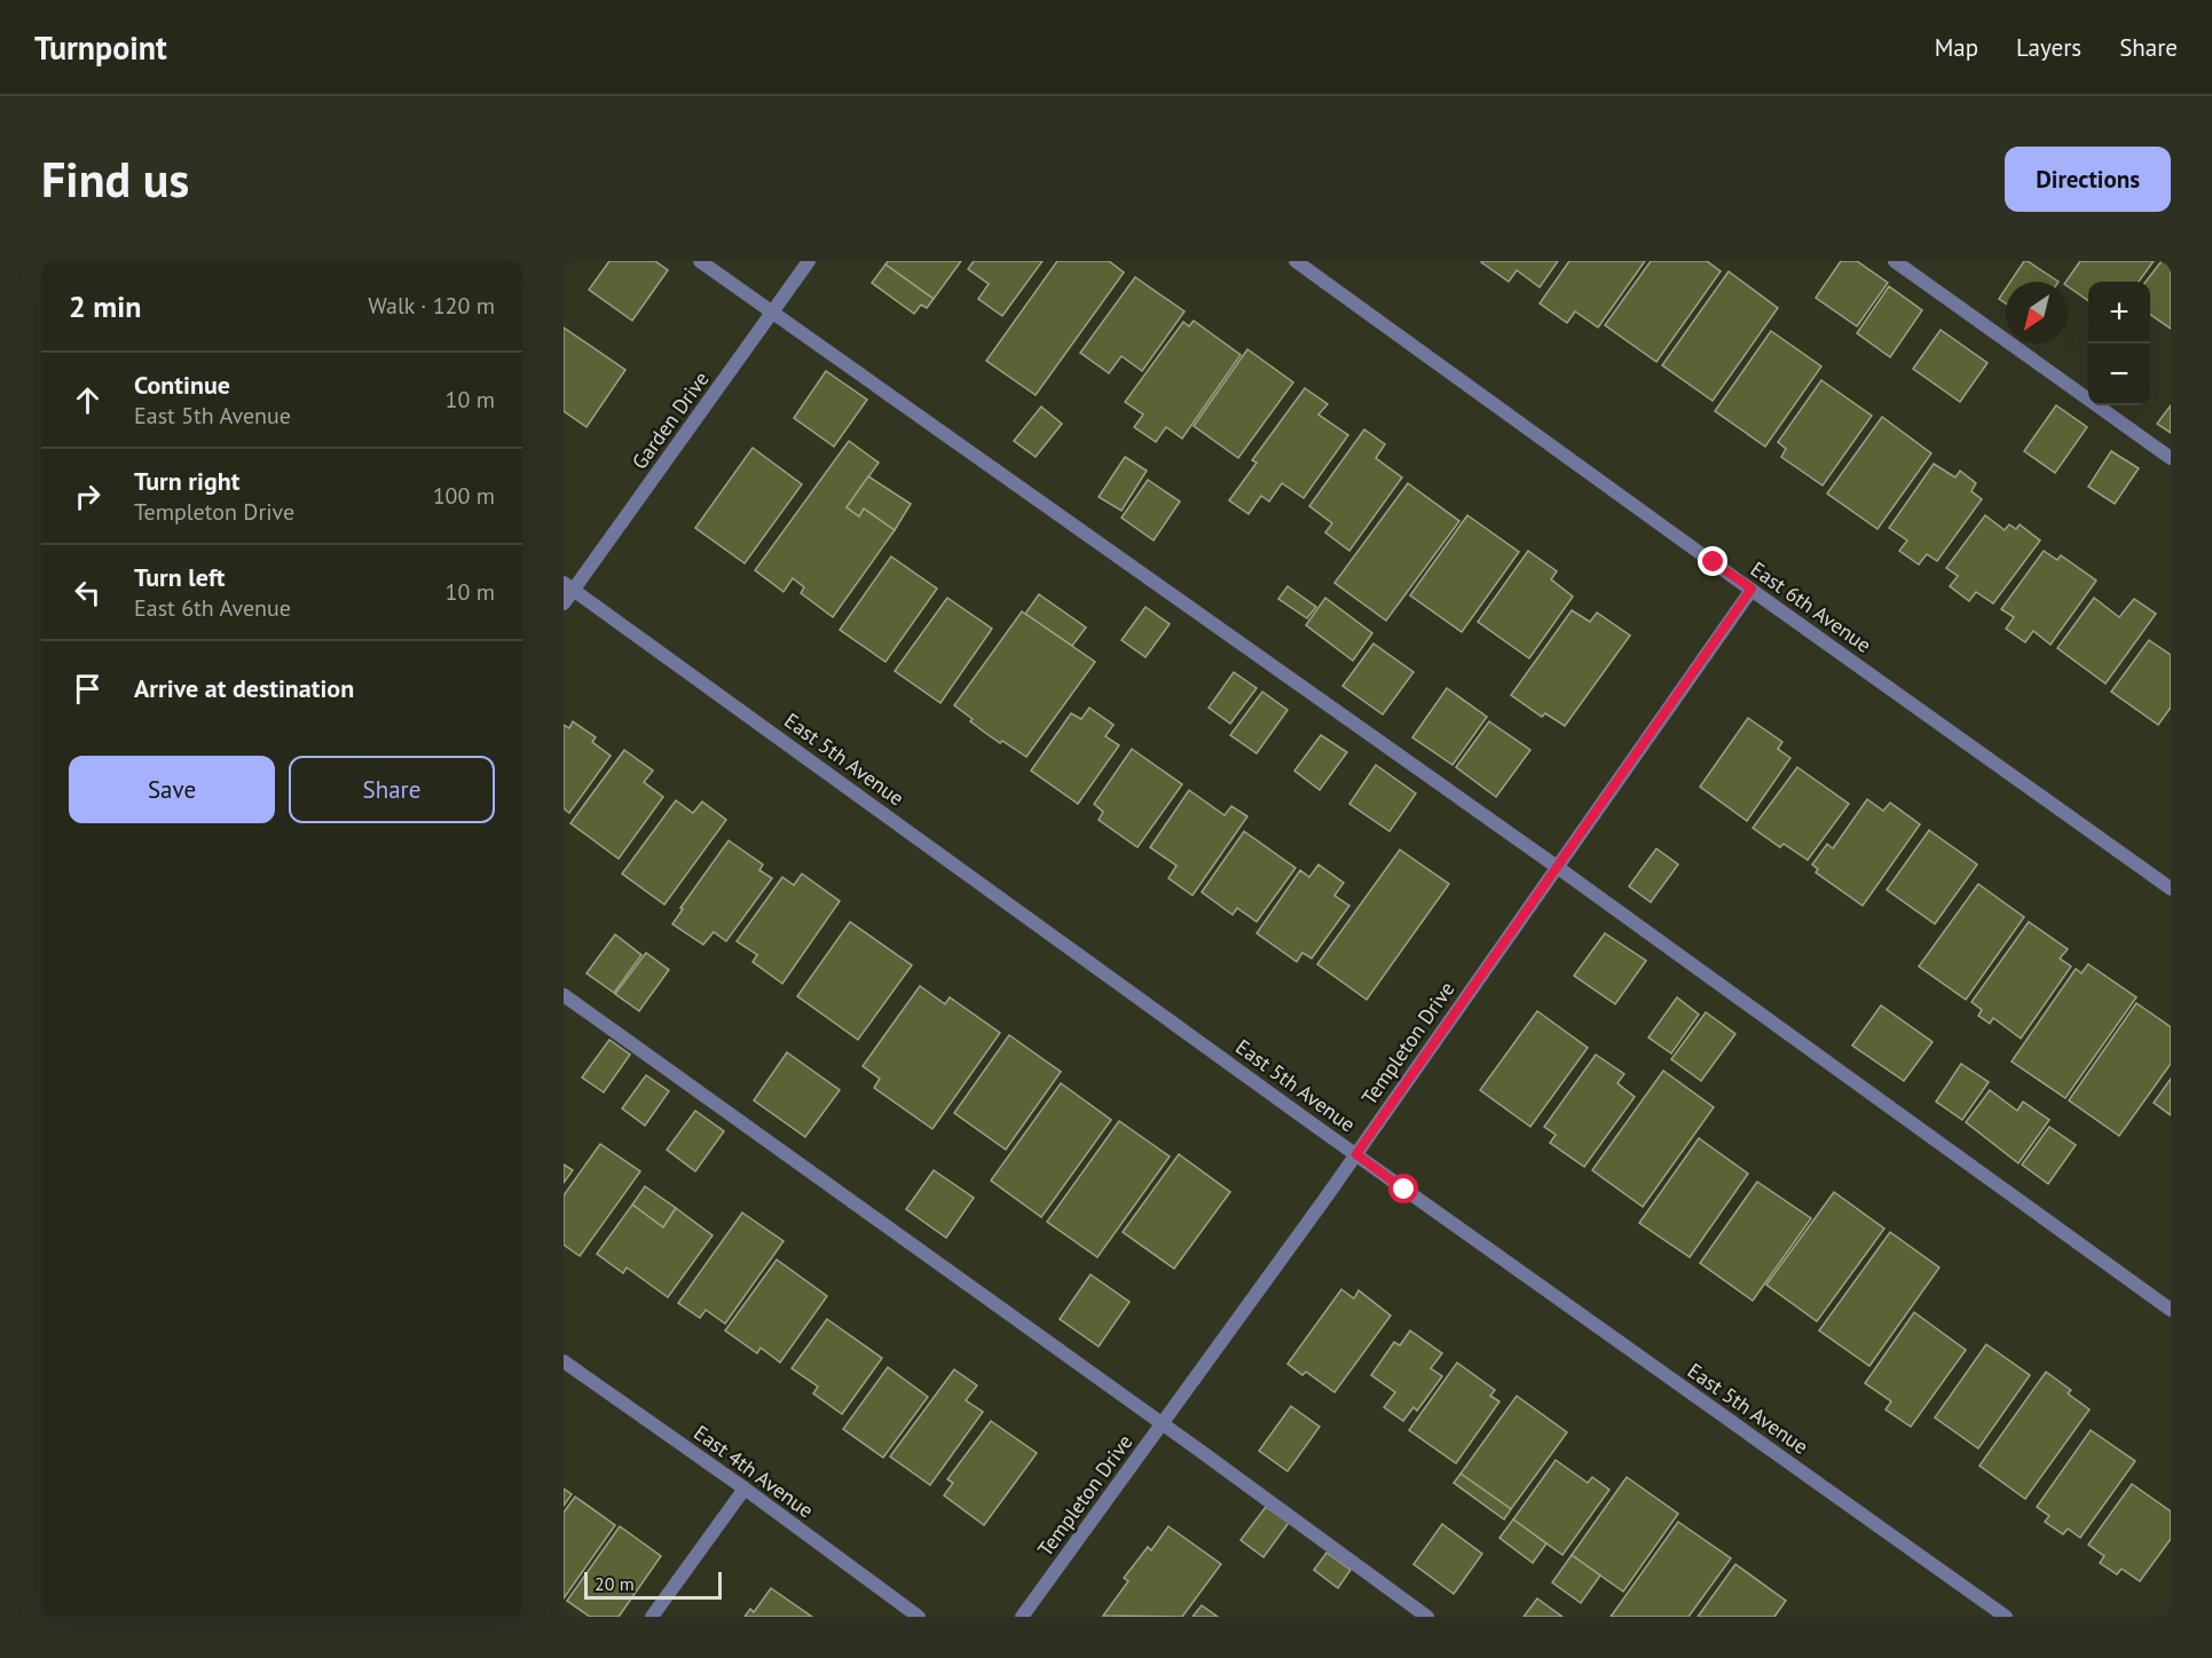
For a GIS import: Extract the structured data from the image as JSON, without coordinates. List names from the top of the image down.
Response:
{
  "streets": {
    "street": [
      "Garden Drive",
      "East 6th Avenue",
      "East 5th Avenue",
      "Templeton Drive",
      "East 4th Avenue"
    ]
  },
  "crossings": [
    ["Garden Drive", "East 5th Avenue"],
    ["East 6th Avenue", "Templeton Drive"],
    ["East 5th Avenue", "Templeton Drive"]
  ],
  "scale_bar": "20 m",
  "north": "bottom left",
  "page": {
    "header": "Turnpoint",
    "nav": ["Map", "Layers", "Share"],
    "buttons": [
      "Directions",
      ["Save", "Share"]
    ],
    "title": "Find us",
    "heading": ["2 min", "Walk · 120 m"],
    "map_buttons": ["+", "−"],
    "list": [
      ["Continue", "East 5th Avenue", "10 m"],
      ["Turn right", "Templeton Drive", "100 m"],
      ["Turn left", "East 6th Avenue", "10 m"],
      "Arrive at destination"
    ],
    "scale": "20 m"
  }
}
